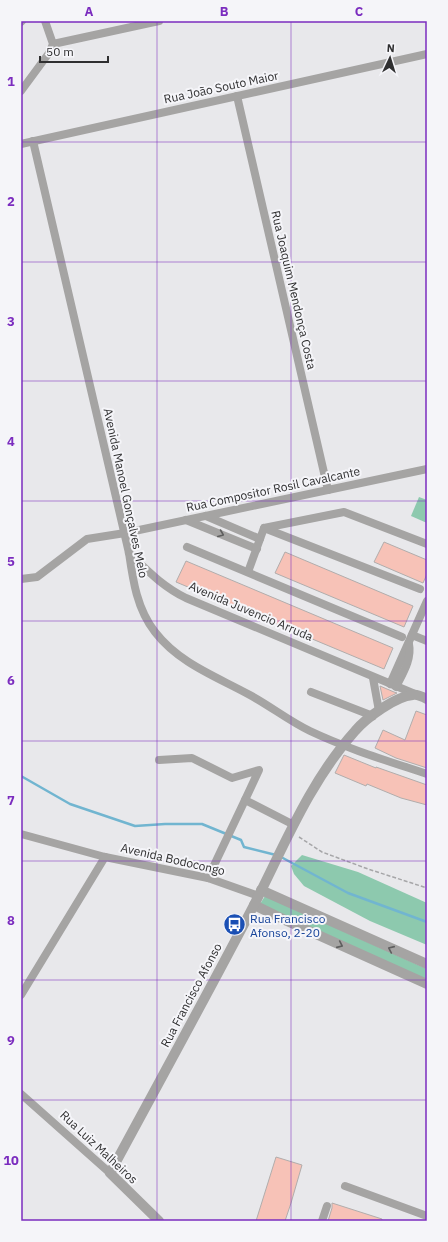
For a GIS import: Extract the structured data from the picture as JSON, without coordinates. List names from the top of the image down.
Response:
{
  "streets": {
    "street": [
      "Rua João Souto Maior",
      "Rua Joaquim Mendonça Costa",
      "Rua Compositor Rosil Cavalcante",
      "Avenida Manoel Gonçalves Melo",
      "Avenida Juvencio Arruda",
      "Avenida Bodocongo",
      "Rua Francisco Afonso",
      "Rua Luiz Malheiros"
    ]
  },
  "crossings": [
    ["Rua João Souto Maior", "Rua Joaquim Mendonça Costa"],
    ["Rua João Souto Maior", "Avenida Manoel Gonçalves Melo"],
    ["Rua Joaquim Mendonça Costa", "Rua Compositor Rosil Cavalcante"],
    ["Rua Compositor Rosil Cavalcante", "Avenida Manoel Gonçalves Melo"],
    ["Avenida Manoel Gonçalves Melo", "Avenida Juvencio Arruda"],
    ["Avenida Manoel Gonçalves Melo", "Rua Francisco Afonso"],
    ["Avenida Juvencio Arruda", "Rua Francisco Afonso"],
    ["Avenida Bodocongo", "Rua Francisco Afonso"],
    ["Rua Francisco Afonso", "Rua Luiz Malheiros"]
  ],
  "places": {
    "bus stop": ["Rua Francisco Afonso, 2-20"]
  },
  "scale_bar": "50 m",
  "north": "top",
  "grid": {
    "columns": ["A", "B", "C"],
    "rows": [
      "1",
      "2",
      "3",
      "4",
      "5",
      "6",
      "7",
      "8",
      "9",
      "10"
    ]
  }
}
